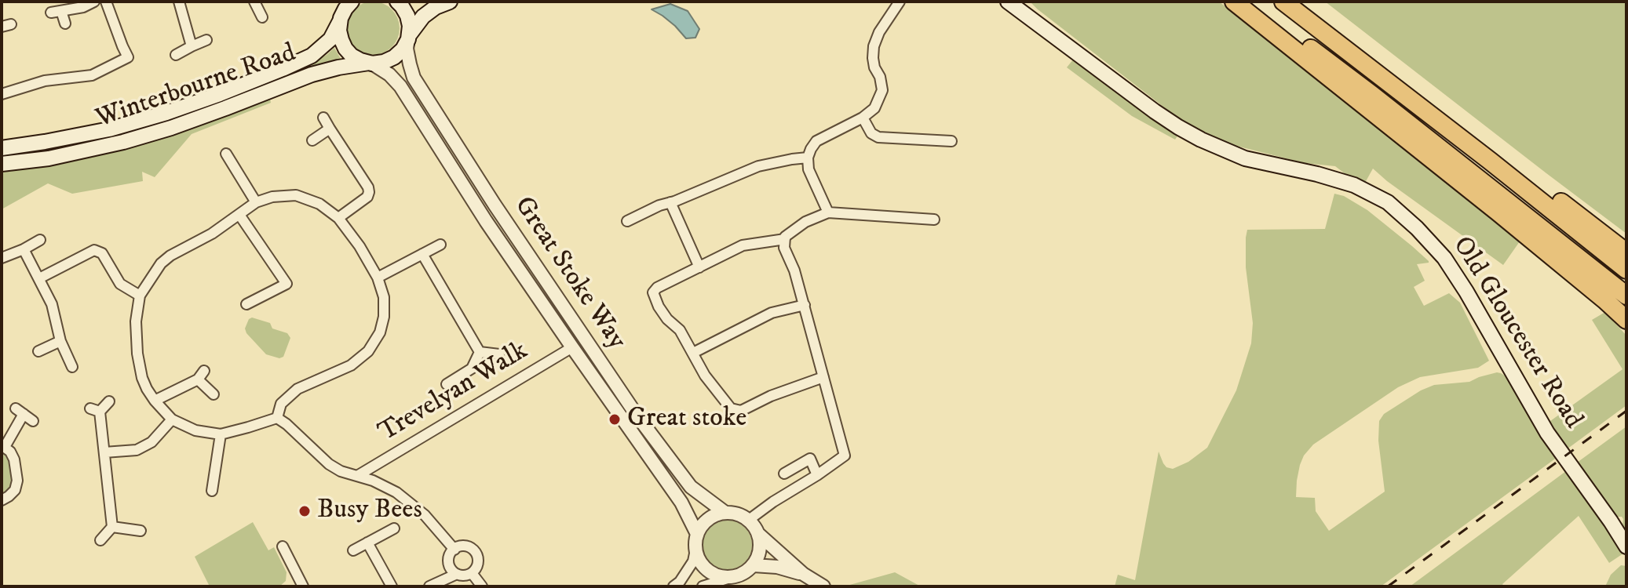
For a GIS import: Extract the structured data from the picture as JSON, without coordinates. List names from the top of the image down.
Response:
{
  "streets": {
    "main road": ["Winterbourne Road", "Old Gloucester Road"],
    "street": ["Great Stoke Way", "Trevelyan Walk"]
  },
  "crossings": [
    ["Winterbourne Road", "Great Stoke Way"],
    ["Great Stoke Way", "Trevelyan Walk"]
  ],
  "places": ["Great stoke", "Busy Bees"]
}
